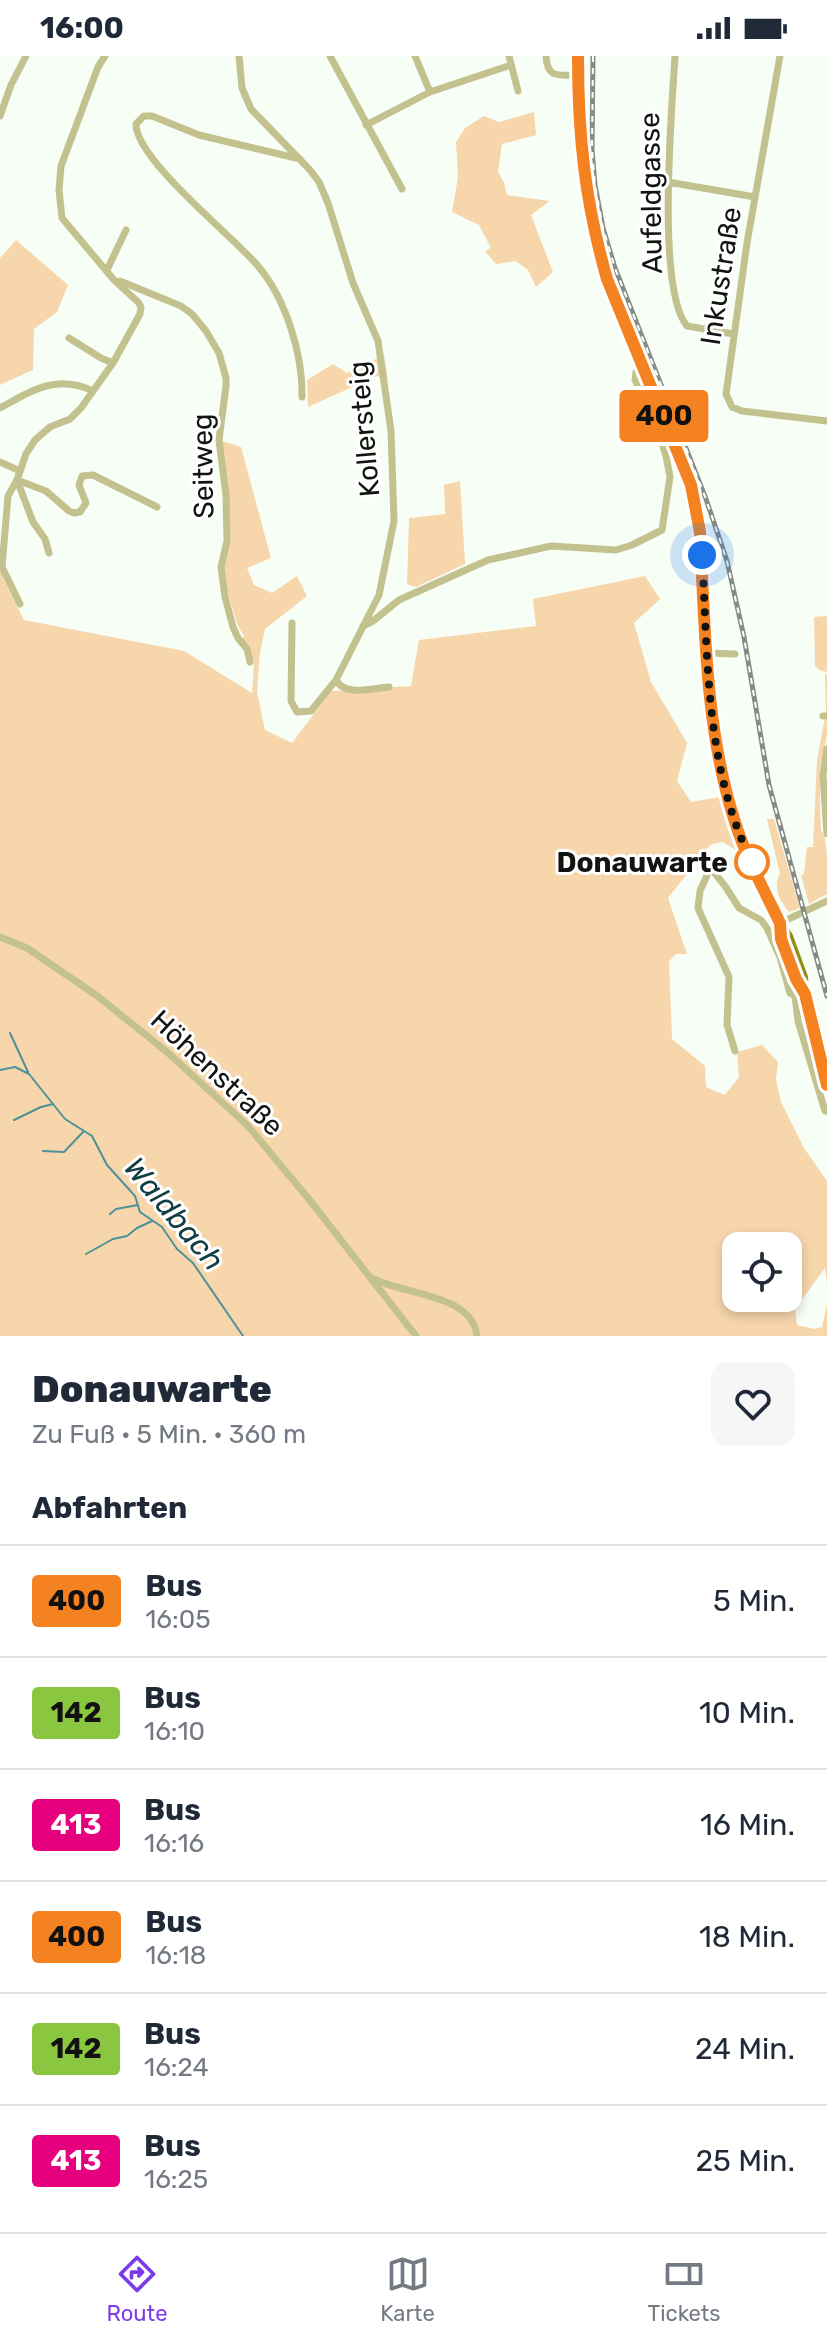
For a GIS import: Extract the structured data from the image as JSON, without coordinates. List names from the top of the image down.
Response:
{
  "streets": {
    "street": [
      "Aufeldgasse",
      "Inkustraße",
      "Kollersteig",
      "Seitweg",
      "Höhenstraße"
    ]
  },
  "crossings": [
    ["Aufeldgasse", "Inkustraße"]
  ],
  "water": ["Waldbach"],
  "places": ["Donauwarte"],
  "lines": ["bus line 400"],
  "page": {
    "status": "16:00",
    "on_map": "400",
    "heading": [
      ["Donauwarte", "Zu Fuß · 5 Min. · 360 m"],
      "Abfahrten"
    ],
    "list": [
      {
        "mark": "400",
        "name": "Bus",
        "note": "16:05",
        "value": "5 Min."
      },
      {
        "mark": "142",
        "name": "Bus",
        "note": "16:10",
        "value": "10 Min."
      },
      {
        "mark": "413",
        "name": "Bus",
        "note": "16:16",
        "value": "16 Min."
      },
      {
        "mark": "400",
        "name": "Bus",
        "note": "16:18",
        "value": "18 Min."
      },
      {
        "mark": "142",
        "name": "Bus",
        "note": "16:24",
        "value": "24 Min."
      },
      {
        "mark": "413",
        "name": "Bus",
        "note": "16:25",
        "value": "25 Min."
      }
    ],
    "tabs": ["Route", "Karte", "Tickets"]
  }
}
